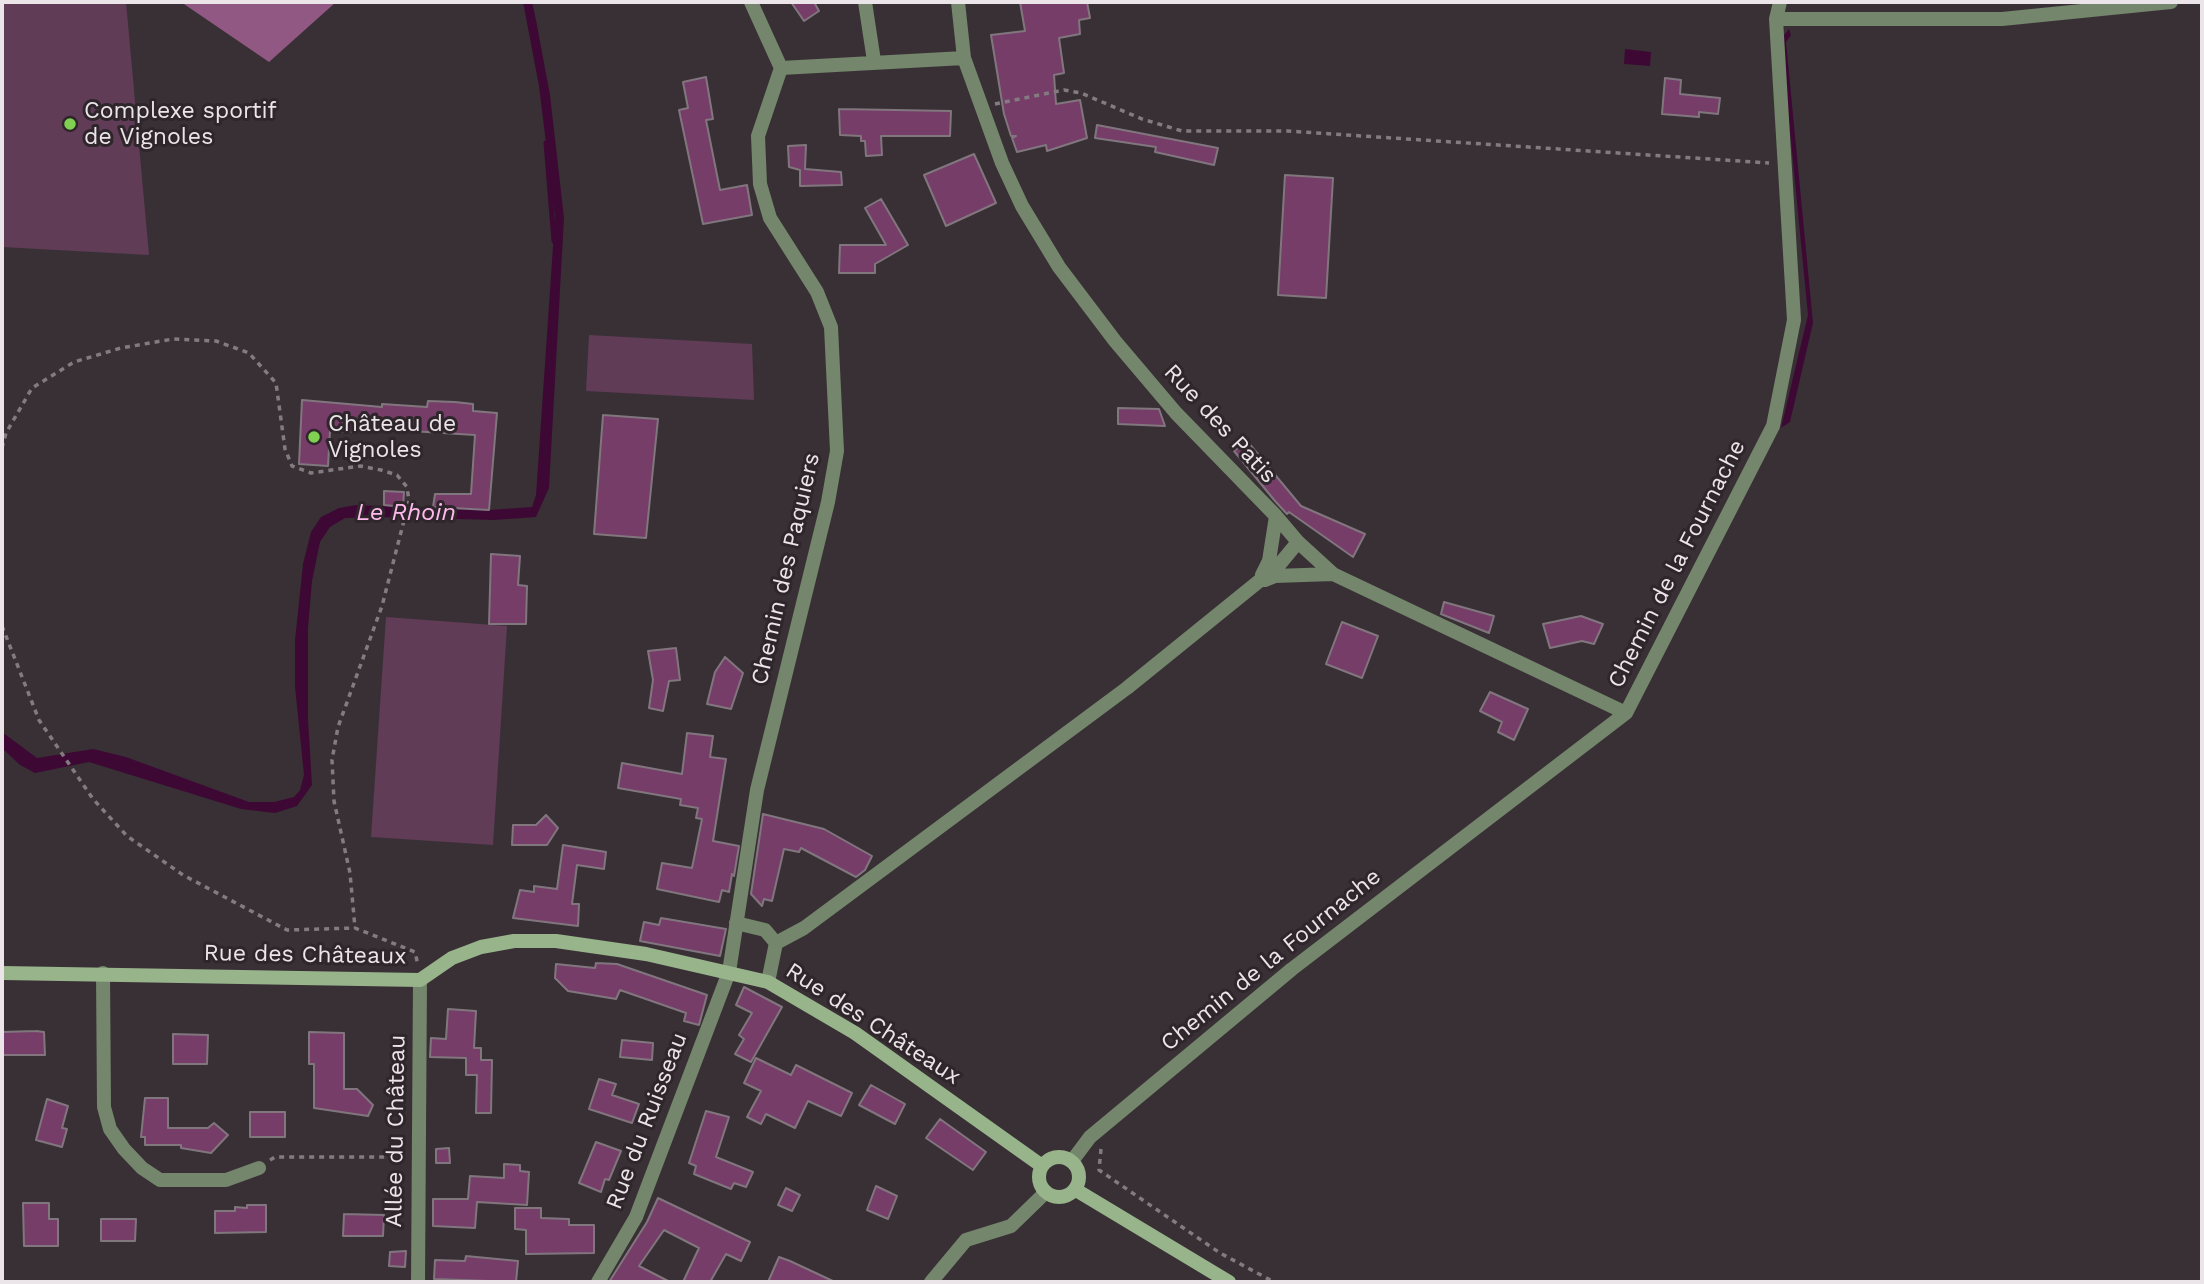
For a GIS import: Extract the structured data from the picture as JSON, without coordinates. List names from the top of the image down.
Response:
{
  "streets": {
    "street": [
      "Rue des Patis",
      "Chemin de la Fournache",
      "Chemin des Paquiers",
      "Rue des Châteaux",
      "Rue du Ruisseau",
      "Allée du Château"
    ]
  },
  "crossings": [
    ["Rue des Patis", "Chemin de la Fournache"],
    ["Chemin de la Fournache", "Rue des Châteaux"],
    ["Chemin des Paquiers", "Rue des Châteaux"],
    ["Chemin des Paquiers", "Rue du Ruisseau"],
    ["Rue des Châteaux", "Rue du Ruisseau"],
    ["Rue des Châteaux", "Allée du Château"]
  ],
  "water": ["Le Rhoin"],
  "places": ["Complexe sportif de Vignoles", "Château de Vignoles"]
}
